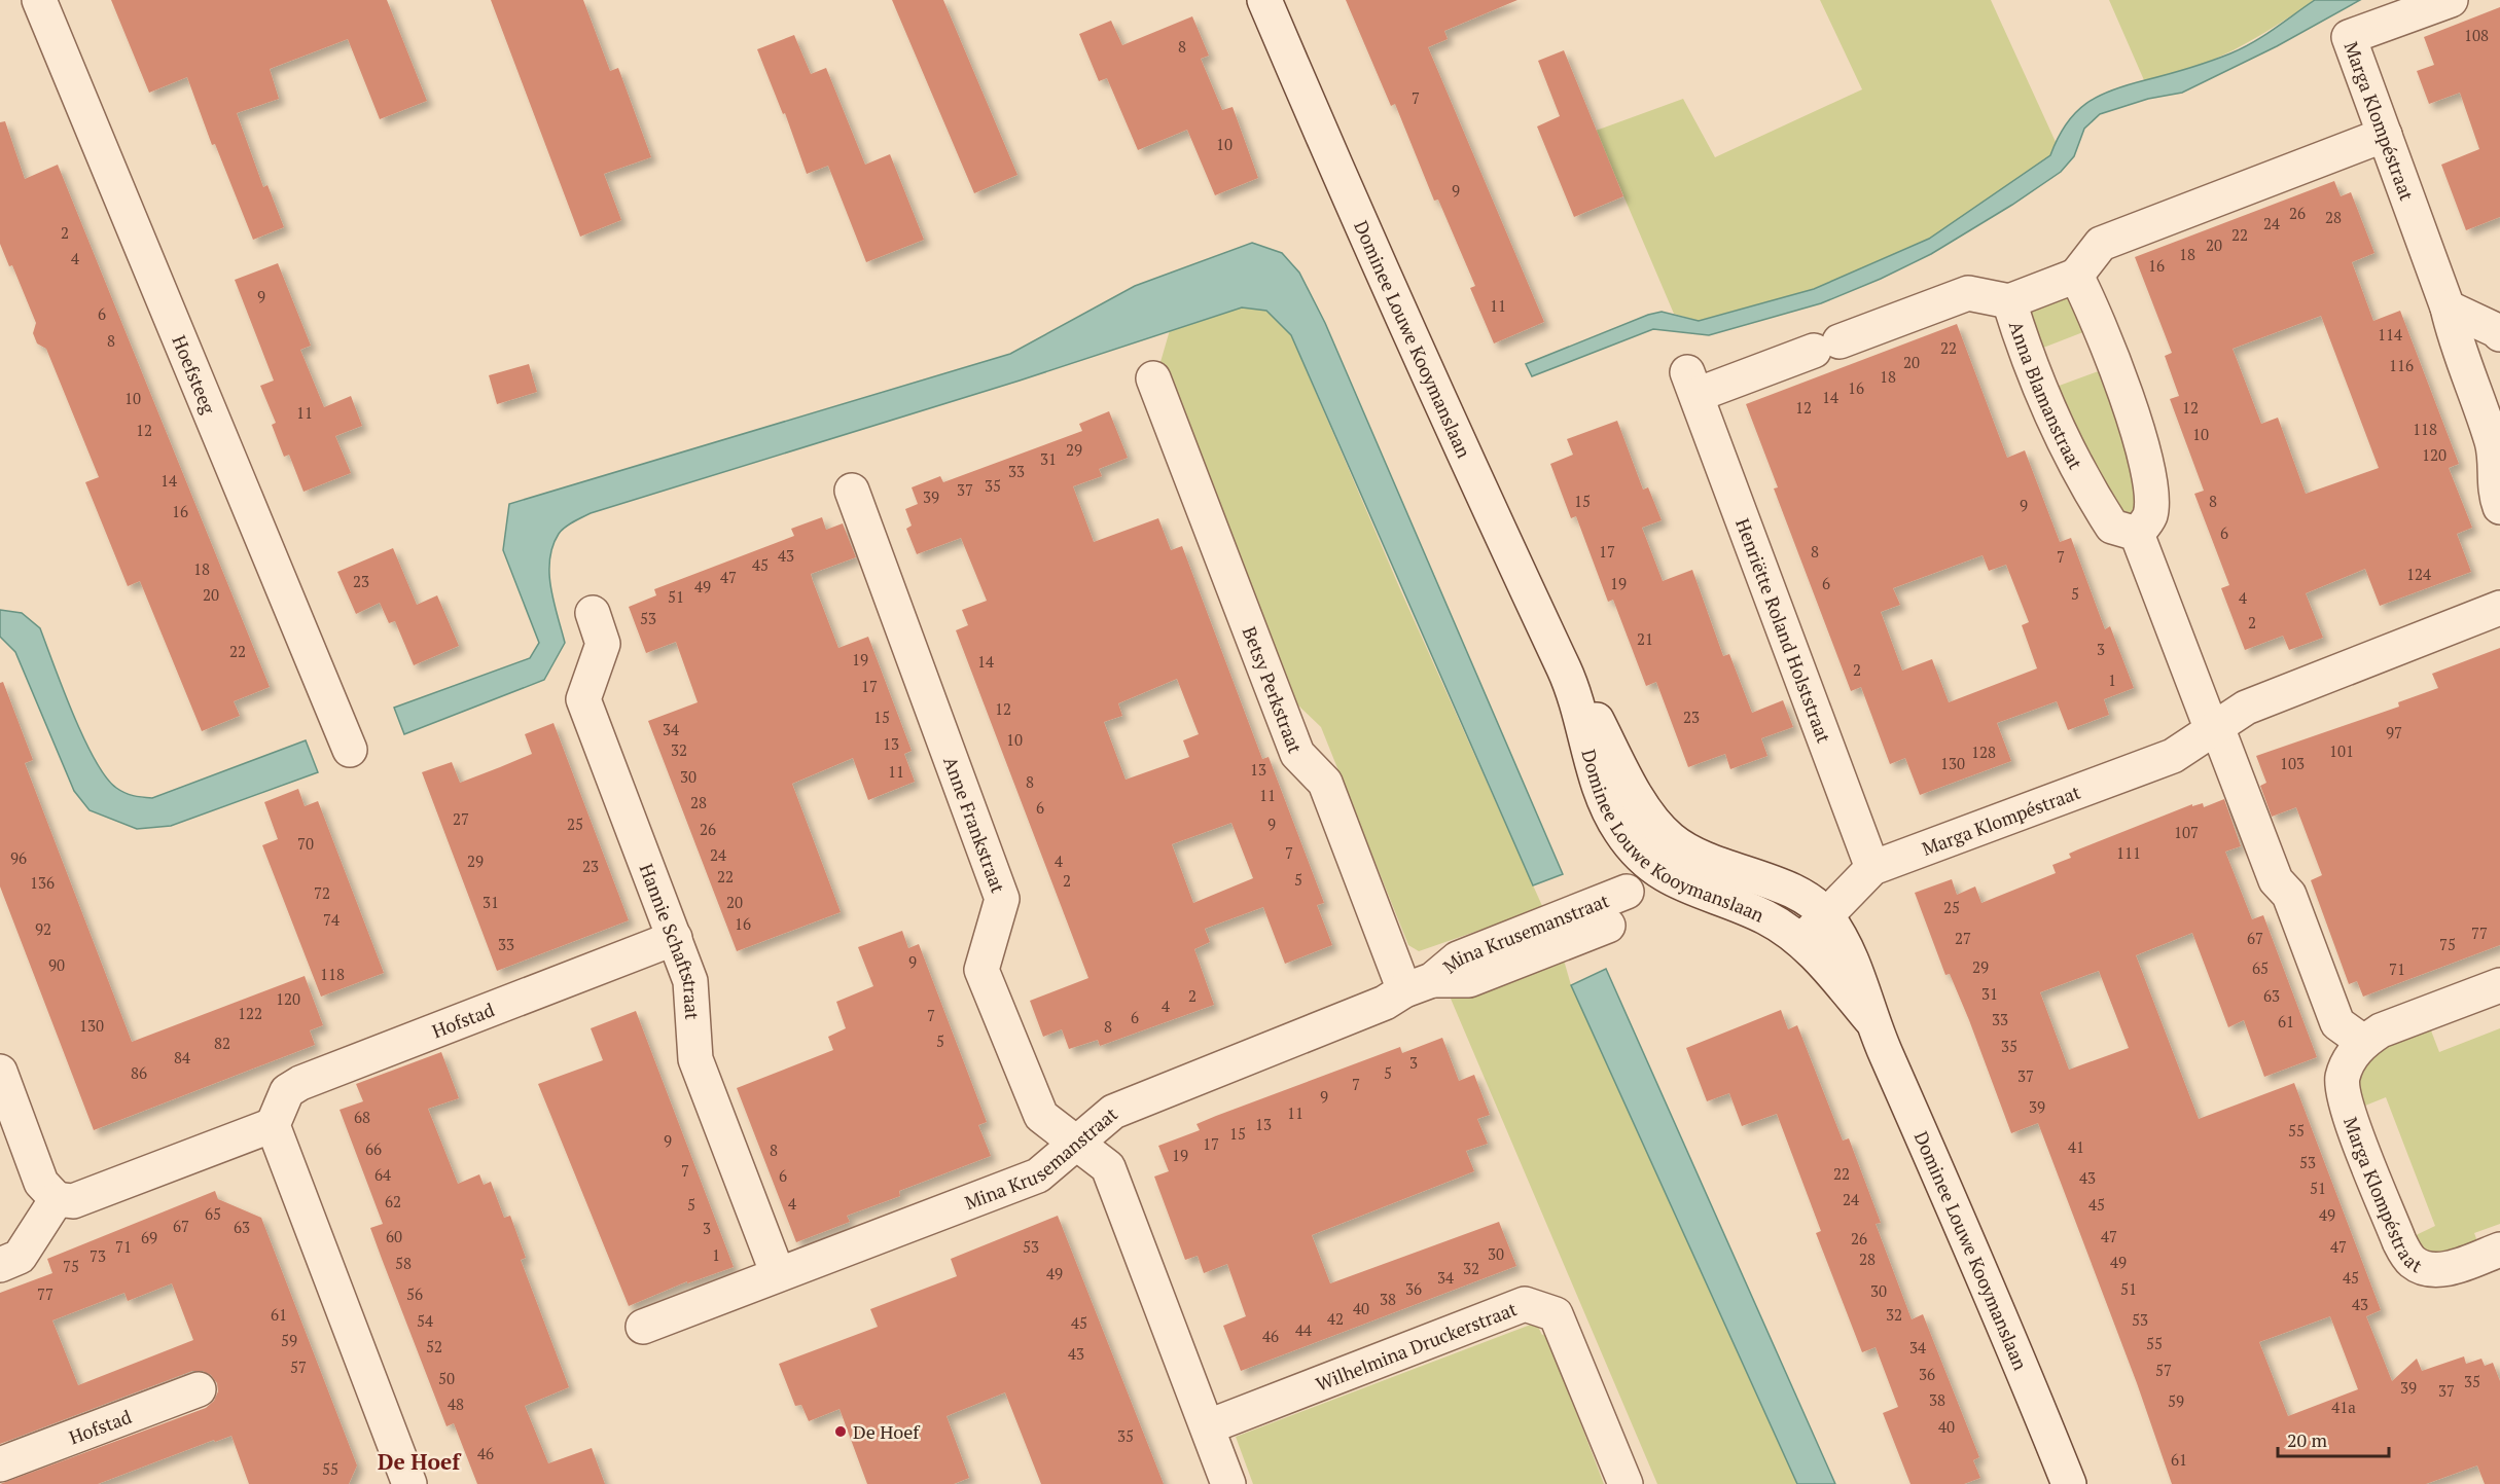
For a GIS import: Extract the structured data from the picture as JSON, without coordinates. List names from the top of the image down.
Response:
{
  "streets": {
    "street": [
      "Marga Klompéstraat",
      "Dominee Louwe Kooymanslaan",
      "Hoefsteeg",
      "Anna Blamanstraat",
      "Henriëtte Roland Holststraat",
      "Betsy Perkstraat",
      "Anne Frankstraat",
      "Mina Krusemanstraat",
      "Hannie Schaftstraat",
      "Hofstad",
      "Wilhelmina Druckerstraat"
    ]
  },
  "crossings": [
    ["Marga Klompéstraat", "Dominee Louwe Kooymanslaan"],
    ["Marga Klompéstraat", "Henriëtte Roland Holststraat"],
    ["Dominee Louwe Kooymanslaan", "Mina Krusemanstraat"],
    ["Anna Blamanstraat", "Henriëtte Roland Holststraat"],
    ["Betsy Perkstraat", "Mina Krusemanstraat"],
    ["Anne Frankstraat", "Mina Krusemanstraat"],
    ["Mina Krusemanstraat", "Hannie Schaftstraat"],
    ["Hannie Schaftstraat", "Hofstad"]
  ],
  "districts": ["De Hoef"],
  "places": ["De Hoef"],
  "house_numbers": [
    "108",
    "8",
    "7",
    "10",
    "9",
    "26",
    "28",
    "24",
    "2",
    "22",
    "20",
    "18",
    "4",
    "16",
    "9",
    "11",
    "6",
    "114",
    "8",
    "22",
    "20",
    "116",
    "18",
    "16",
    "14",
    "10",
    "12",
    "12",
    "11",
    "118",
    "12",
    "10",
    "29",
    "120",
    "31",
    "33",
    "14",
    "35",
    "37",
    "39",
    "15",
    "8",
    "9",
    "16",
    "6",
    "17",
    "8",
    "43",
    "7",
    "45",
    "18",
    "124",
    "47",
    "23",
    "19",
    "6",
    "49",
    "5",
    "20",
    "51",
    "4",
    "53",
    "2",
    "21",
    "3",
    "22",
    "19",
    "14",
    "2",
    "1",
    "17",
    "12",
    "15",
    "23",
    "34",
    "97",
    "10",
    "13",
    "32",
    "101",
    "128",
    "130",
    "103",
    "13",
    "11",
    "30",
    "8",
    "11",
    "28",
    "6",
    "27",
    "25",
    "9",
    "26",
    "107",
    "70",
    "7",
    "111",
    "24",
    "96",
    "29",
    "4",
    "23",
    "22",
    "5",
    "2",
    "136",
    "72",
    "31",
    "20",
    "25",
    "74",
    "16",
    "92",
    "77",
    "27",
    "67",
    "33",
    "75",
    "9",
    "90",
    "29",
    "65",
    "71",
    "118",
    "31",
    "2",
    "63",
    "120",
    "4",
    "122",
    "7",
    "6",
    "33",
    "61",
    "130",
    "8",
    "5",
    "82",
    "35",
    "84",
    "3",
    "86",
    "5",
    "37",
    "7",
    "9",
    "39",
    "11",
    "68",
    "13",
    "55",
    "15",
    "9",
    "17",
    "41",
    "66",
    "8",
    "19",
    "53",
    "7",
    "22",
    "64",
    "6",
    "43",
    "51",
    "24",
    "62",
    "4",
    "5",
    "45",
    "65",
    "49",
    "67",
    "63",
    "3",
    "60",
    "47",
    "69",
    "26",
    "71",
    "53",
    "47",
    "30",
    "1",
    "73",
    "28",
    "49",
    "58",
    "75",
    "32",
    "49",
    "34",
    "45",
    "36",
    "51",
    "30",
    "77",
    "56",
    "38",
    "43",
    "40",
    "61",
    "32",
    "42",
    "53",
    "54",
    "45",
    "44",
    "46",
    "59",
    "55",
    "52",
    "34",
    "43",
    "57",
    "57",
    "36",
    "50",
    "35",
    "39",
    "37",
    "38",
    "59",
    "48",
    "41a",
    "40",
    "35",
    "46",
    "61",
    "55"
  ],
  "scale_bar": "20 m"
}
